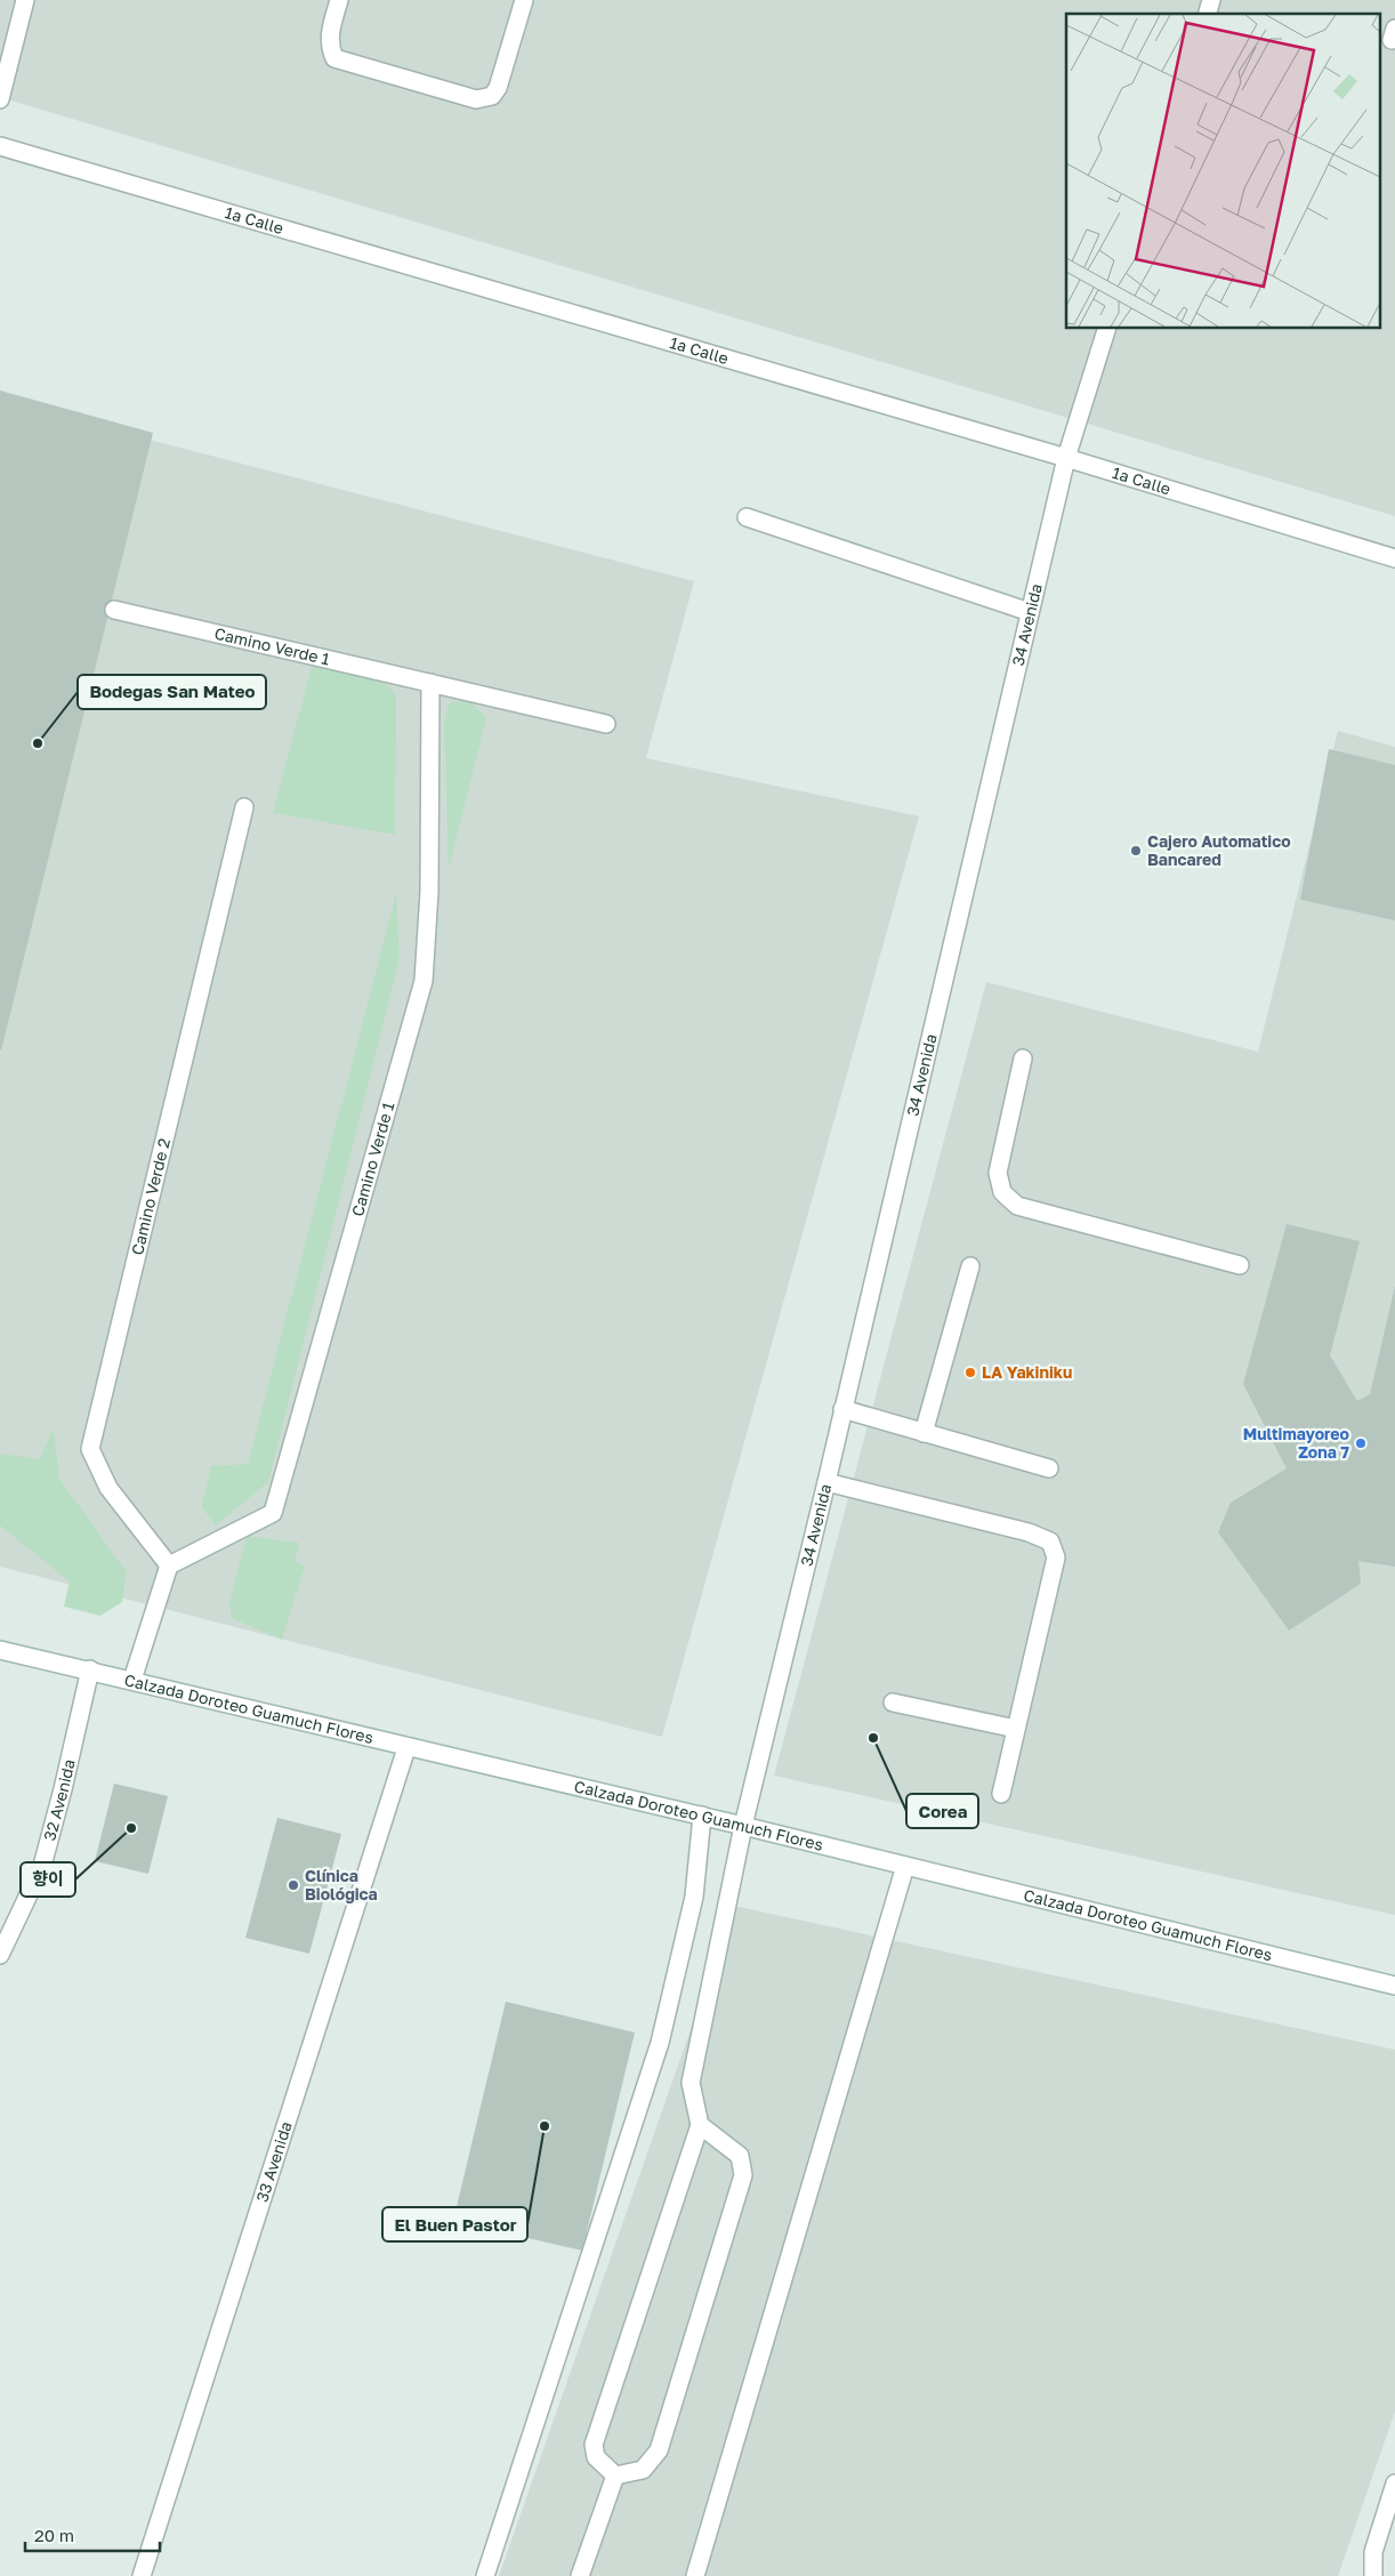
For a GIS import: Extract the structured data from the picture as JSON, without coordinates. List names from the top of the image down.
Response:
{
  "streets": {
    "street": [
      "1a Calle",
      "34 Avenida",
      "Camino Verde 1",
      "Camino Verde 2",
      "Calzada Doroteo Guamuch Flores",
      "32 Avenida",
      "33 Avenida"
    ]
  },
  "crossings": [
    ["1a Calle", "34 Avenida"],
    ["34 Avenida", "Calzada Doroteo Guamuch Flores"],
    ["Camino Verde 1", "Camino Verde 2"],
    ["Calzada Doroteo Guamuch Flores", "32 Avenida"],
    ["Calzada Doroteo Guamuch Flores", "33 Avenida"]
  ],
  "places": [
    "Bodegas San Mateo",
    "Cajero Automatico Bancared",
    "LA Yakiniku",
    "Multimayoreo Zona 7",
    "Corea",
    "향이",
    "Clínica Biológica",
    "El Buen Pastor"
  ],
  "scale_bar": "20 m"
}
